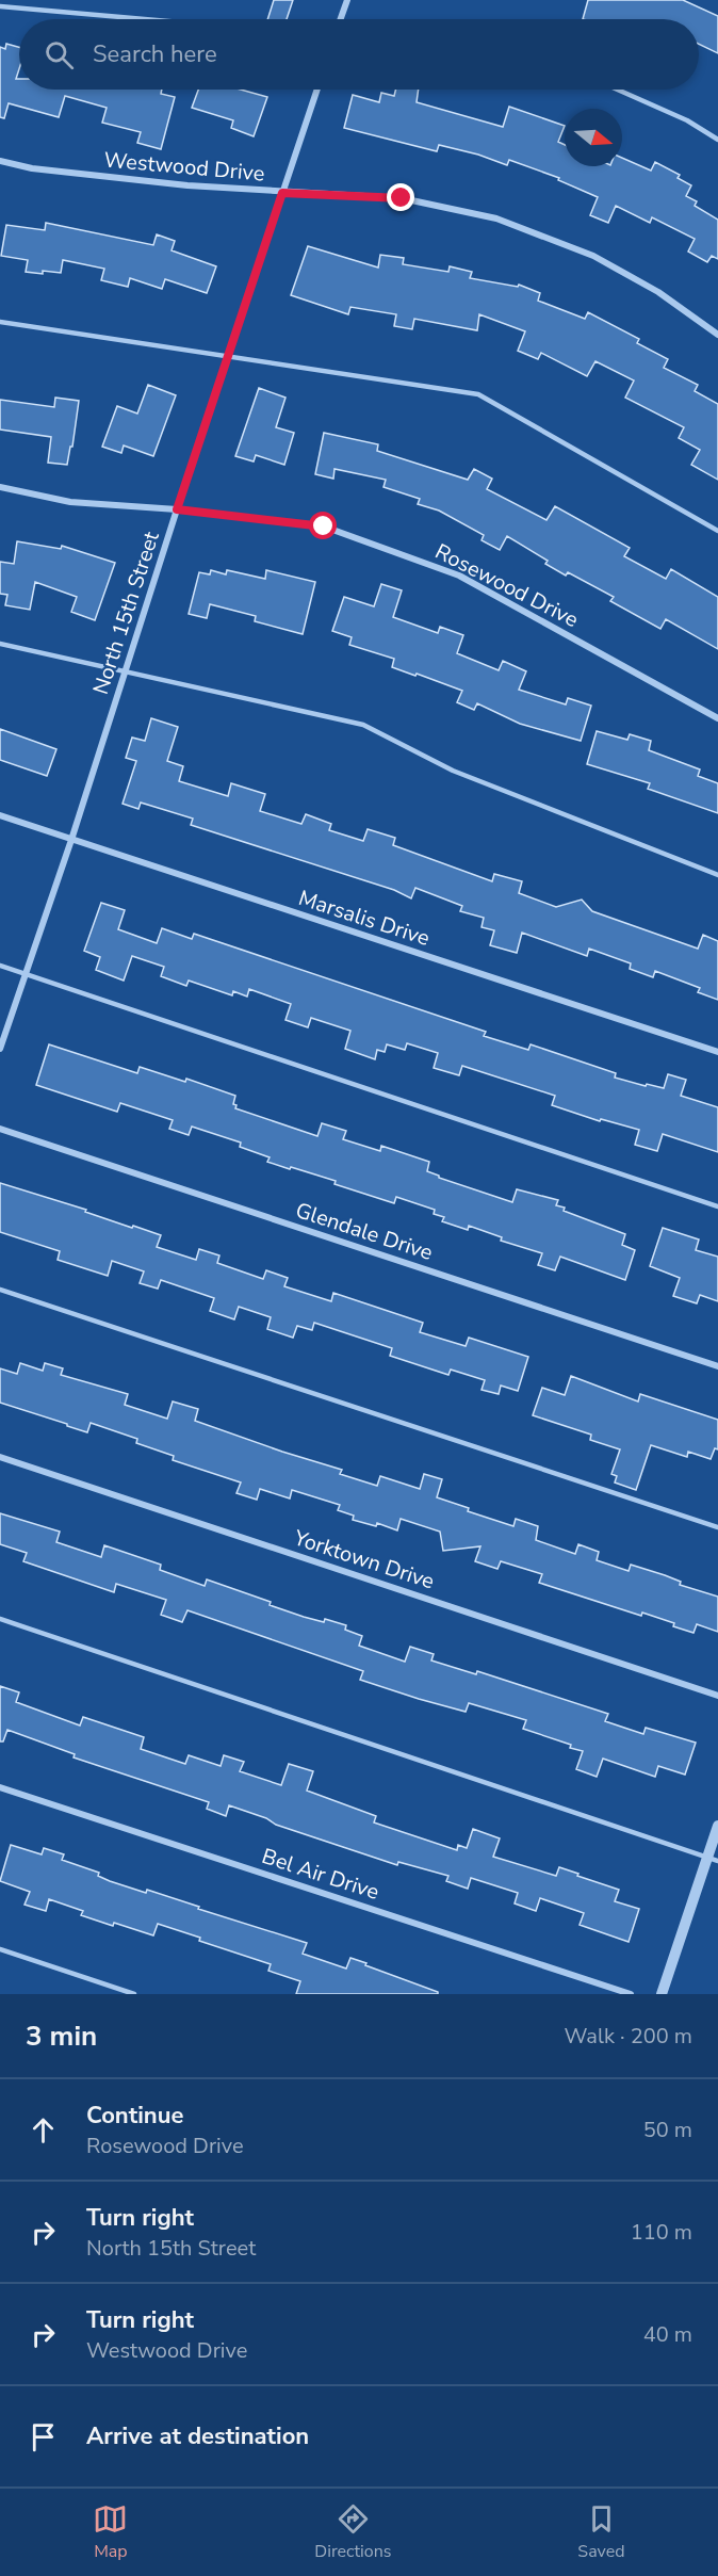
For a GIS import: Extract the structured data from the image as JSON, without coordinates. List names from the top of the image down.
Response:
{
  "streets": {
    "street": [
      "Westwood Drive",
      "Rosewood Drive",
      "North 15th Street",
      "Marsalis Drive",
      "Glendale Drive",
      "Yorktown Drive",
      "Bel Air Drive"
    ]
  },
  "crossings": [
    ["Westwood Drive", "North 15th Street"],
    ["Rosewood Drive", "North 15th Street"],
    ["North 15th Street", "Marsalis Drive"]
  ],
  "north": "right",
  "page": {
    "search": "Search here",
    "heading": ["3 min", "Walk · 200 m"],
    "list": [
      ["Continue", "Rosewood Drive", "50 m"],
      ["Turn right", "North 15th Street", "110 m"],
      ["Turn right", "Westwood Drive", "40 m"],
      "Arrive at destination"
    ],
    "nav": ["Map", "Directions", "Saved"]
  }
}
